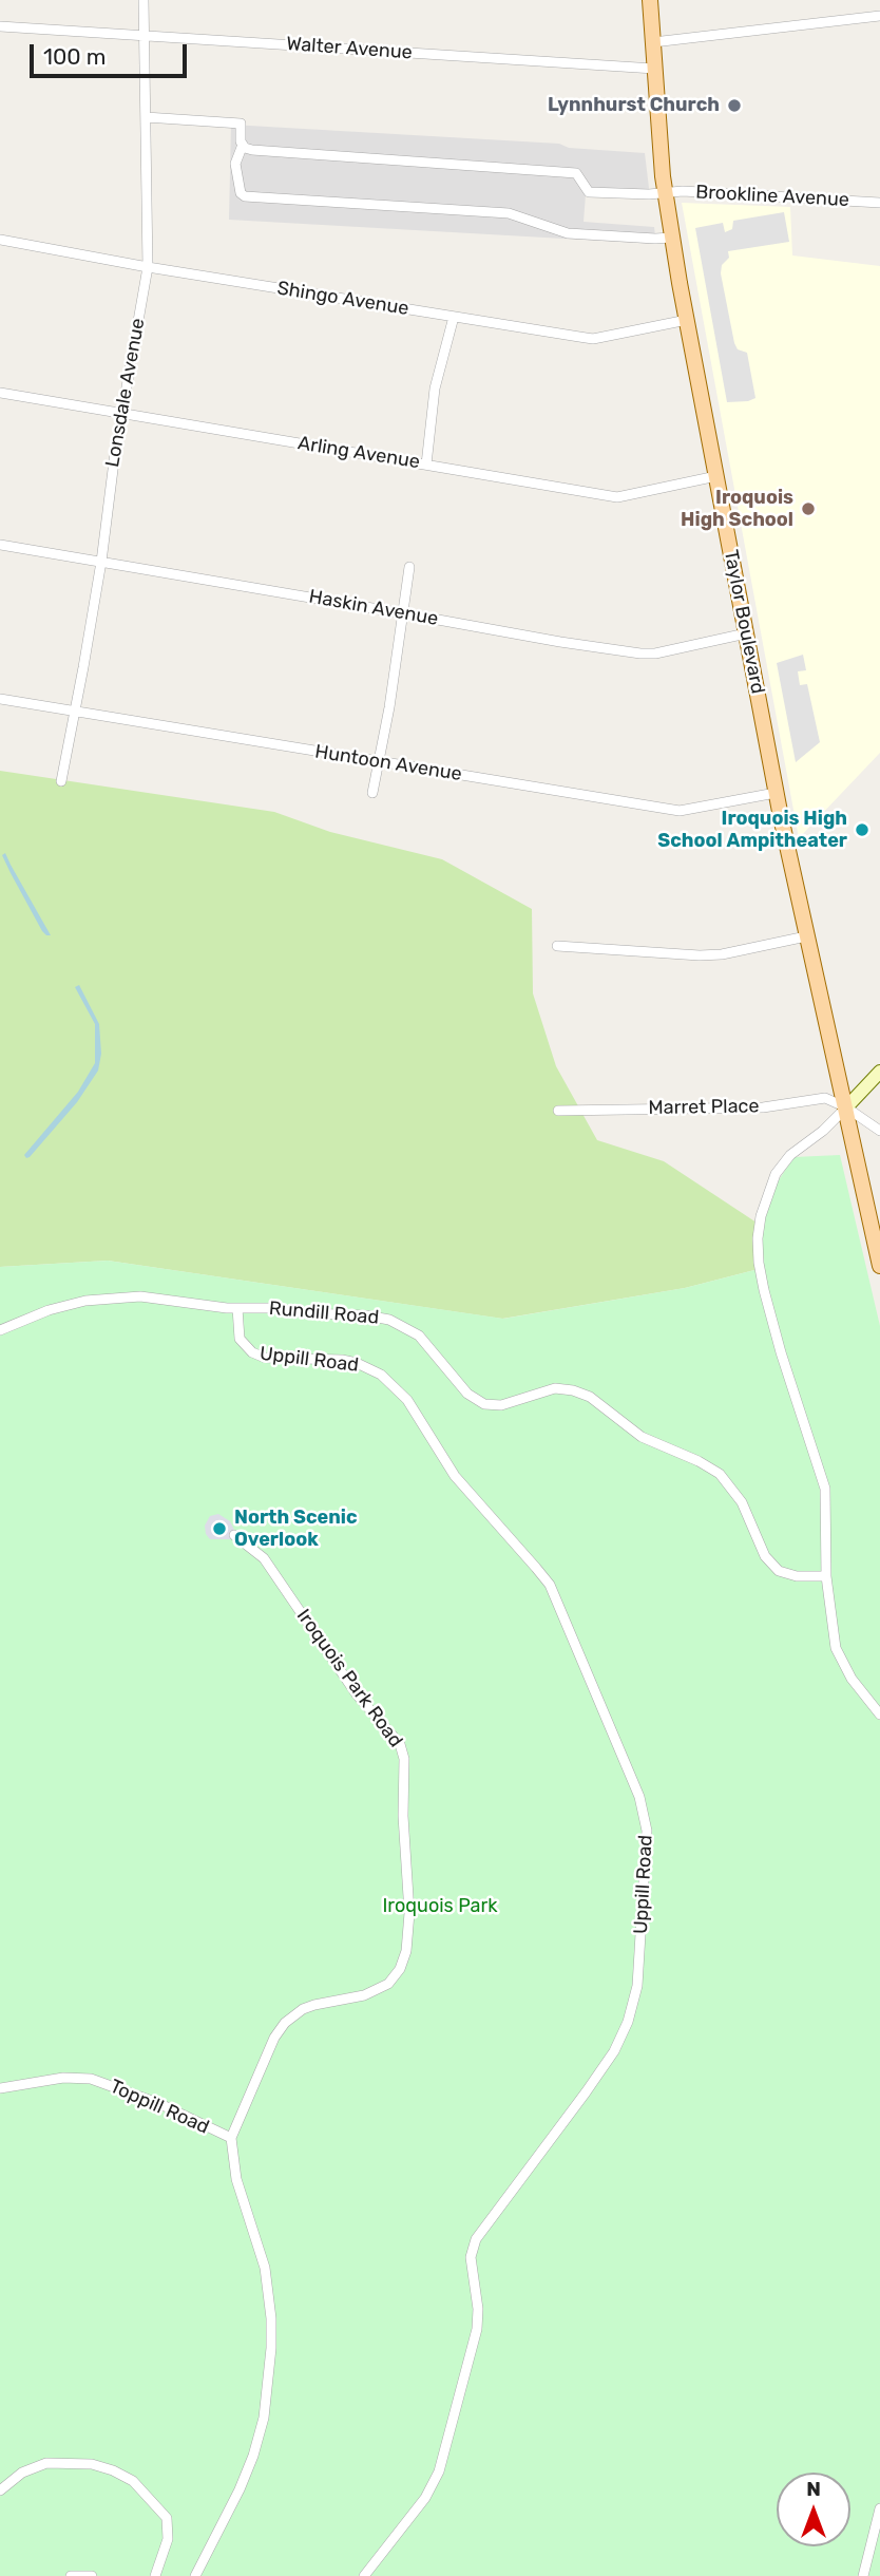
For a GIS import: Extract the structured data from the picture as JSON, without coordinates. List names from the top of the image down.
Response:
{
  "streets": {
    "main road": ["Taylor Boulevard"],
    "street": [
      "Walter Avenue",
      "Brookline Avenue",
      "Shingo Avenue",
      "Lonsdale Avenue",
      "Arling Avenue",
      "Haskin Avenue",
      "Huntoon Avenue",
      "Marret Place",
      "Rundill Road",
      "Uppill Road",
      "Iroquois Park Road",
      "Toppill Road"
    ]
  },
  "crossings": [
    ["Walter Avenue", "Lonsdale Avenue"],
    ["Walter Avenue", "Taylor Boulevard"],
    ["Brookline Avenue", "Taylor Boulevard"],
    ["Shingo Avenue", "Lonsdale Avenue"],
    ["Shingo Avenue", "Taylor Boulevard"],
    ["Lonsdale Avenue", "Arling Avenue"],
    ["Lonsdale Avenue", "Haskin Avenue"],
    ["Lonsdale Avenue", "Huntoon Avenue"],
    ["Arling Avenue", "Taylor Boulevard"],
    ["Haskin Avenue", "Taylor Boulevard"],
    ["Taylor Boulevard", "Huntoon Avenue"],
    ["Taylor Boulevard", "Marret Place"],
    ["Rundill Road", "Uppill Road"],
    ["Iroquois Park Road", "Toppill Road"]
  ],
  "parks": ["Iroquois Park"],
  "places": [
    "Lynnhurst Church",
    "Iroquois High School",
    "Iroquois High School Ampitheater",
    "North Scenic Overlook"
  ],
  "scale_bar": "100 m",
  "north": "top"
}
